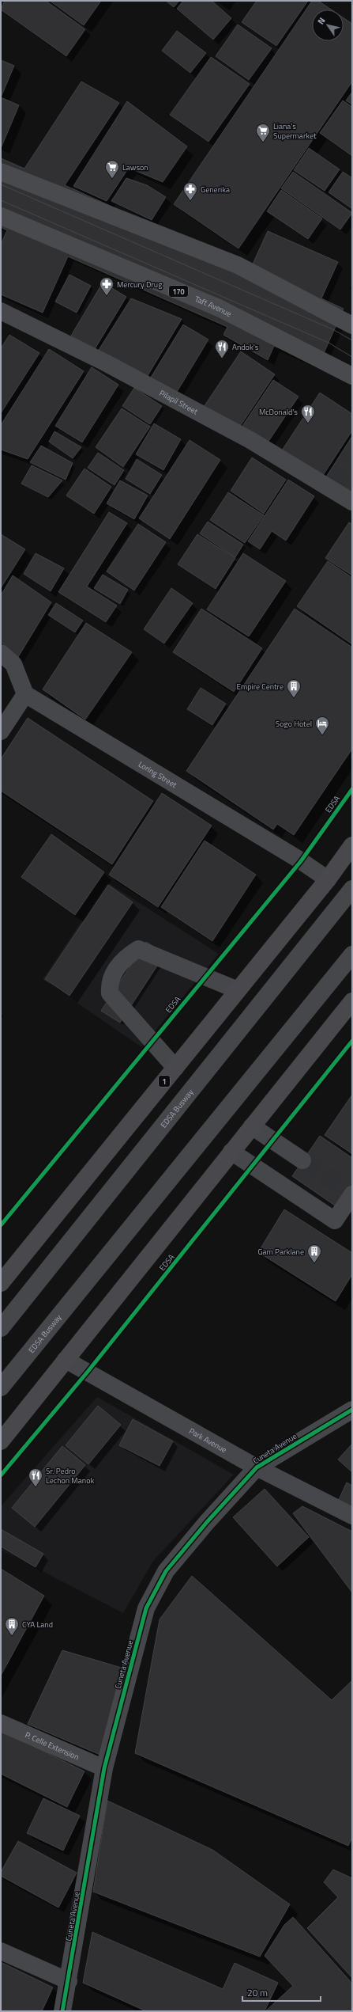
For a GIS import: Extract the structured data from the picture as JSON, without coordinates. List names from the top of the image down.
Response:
{
  "streets": {
    "highway": ["1"],
    "main road": ["170", "Taft Avenue"],
    "street": [
      "Pilapil Street",
      "Loring Street",
      "EDSA Busway",
      "Park Avenue",
      "Cuneta Avenue",
      "P. Celle Extension"
    ],
    "cycle path": ["EDSA"]
  },
  "crossings": [
    ["Loring Street", "1"],
    ["Park Avenue", "Cuneta Avenue"],
    ["Cuneta Avenue", "P. Celle Extension"]
  ],
  "places": {
    "supermarket": ["Liana's Supermarket", "Lawson"],
    "pharmacy": ["Generika", "Mercury Drug"],
    "restaurant": ["Andok's", "McDonald's", "Sr. Pedro Lechon Manok"],
    "building": ["Empire Centre", "Gam Parklane", "CYA Land"],
    "hotel": ["Sogo Hotel"]
  },
  "scale_bar": "20 m",
  "north": "top left"
}
